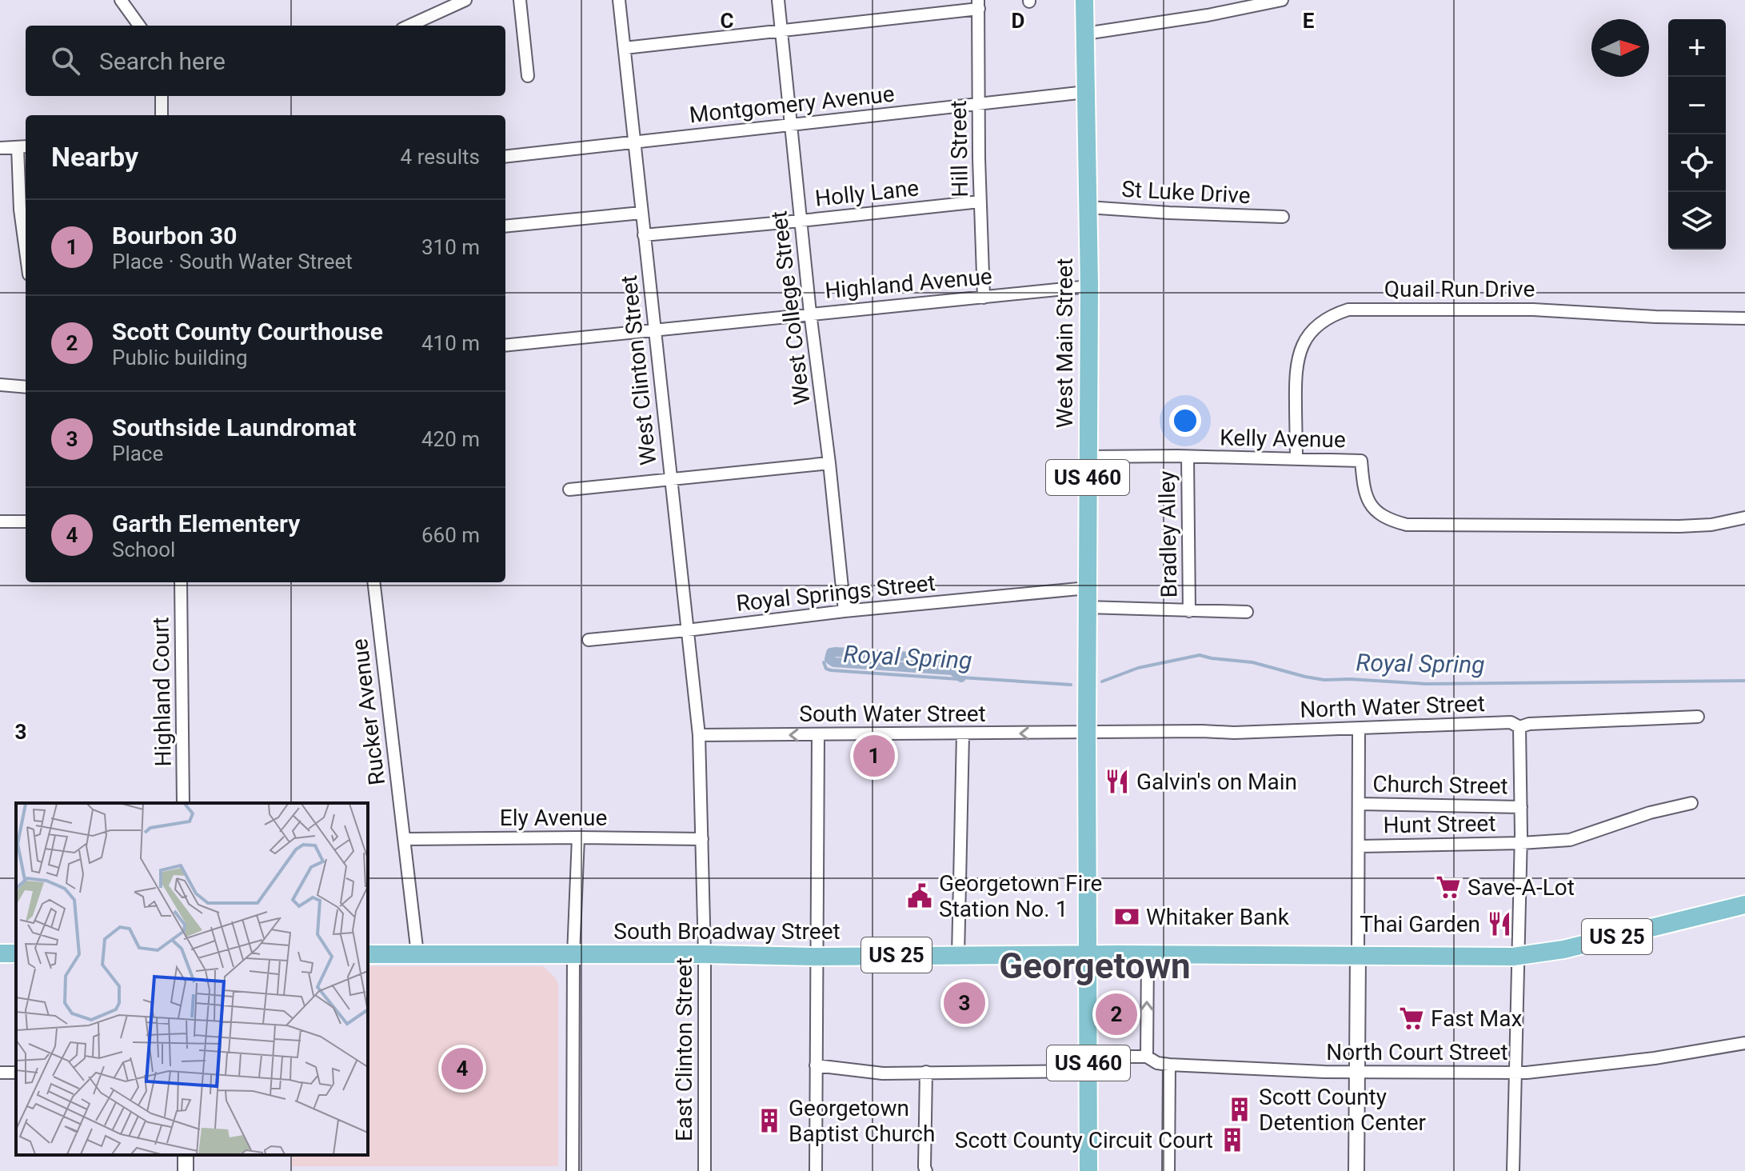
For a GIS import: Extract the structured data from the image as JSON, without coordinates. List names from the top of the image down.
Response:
{
  "streets": {
    "main road": [
      "West Main Street",
      "US 460",
      "South Broadway Street",
      "US 25"
    ],
    "street": [
      "Montgomery Avenue",
      "Hill Street",
      "St Luke Drive",
      "Holly Lane",
      "Highland Avenue",
      "Quail Run Drive",
      "West College Street",
      "West Clinton Street",
      "Kelly Avenue",
      "Bradley Alley",
      "Royal Springs Street",
      "Highland Court",
      "North Water Street",
      "Rucker Avenue",
      "South Water Street",
      "Church Street",
      "Ely Avenue",
      "Hunt Street",
      "East Clinton Street",
      "North Court Street"
    ]
  },
  "crossings": [
    ["Montgomery Avenue", "Hill Street"],
    ["Montgomery Avenue", "West College Street"],
    ["Montgomery Avenue", "West Main Street"],
    ["Montgomery Avenue", "West Clinton Street"],
    ["Hill Street", "Holly Lane"],
    ["Hill Street", "Highland Avenue"],
    ["St Luke Drive", "West Main Street"],
    ["Holly Lane", "West College Street"],
    ["Holly Lane", "West Clinton Street"],
    ["Highland Avenue", "West College Street"],
    ["Highland Avenue", "West Main Street"],
    ["Highland Avenue", "West Clinton Street"],
    ["Quail Run Drive", "Kelly Avenue"],
    ["West College Street", "Royal Springs Street"],
    ["West Main Street", "Kelly Avenue"],
    ["West Main Street", "US 460"],
    ["West Main Street", "Royal Springs Street"],
    ["West Main Street", "North Water Street"],
    ["West Main Street", "South Water Street"],
    ["West Main Street", "South Broadway Street"],
    ["West Main Street", "US 25"],
    ["West Clinton Street", "Royal Springs Street"],
    ["West Clinton Street", "South Water Street"],
    ["West Clinton Street", "East Clinton Street"],
    ["Kelly Avenue", "Bradley Alley"],
    ["US 460", "South Broadway Street"],
    ["US 460", "US 25"],
    ["US 460", "North Court Street"],
    ["North Water Street", "South Water Street"],
    ["Rucker Avenue", "Ely Avenue"],
    ["Rucker Avenue", "South Broadway Street"],
    ["South Water Street", "East Clinton Street"],
    ["Ely Avenue", "East Clinton Street"],
    ["South Broadway Street", "US 25"],
    ["South Broadway Street", "East Clinton Street"]
  ],
  "one_way": ["South Water Street"],
  "districts": ["Georgetown"],
  "water": ["Royal Spring"],
  "places": {
    "restaurant": ["Galvin's on Main", "Thai Garden"],
    "supermarket": ["Save-A-Lot", "Fast Max"],
    "public building": ["Georgetown Fire Station No. 1"],
    "bank": ["Whitaker Bank"],
    "building": ["Scott County Detention Center", "Georgetown Baptist Church", "Scott County Circuit Court"]
  },
  "north": "right",
  "page": {
    "map_buttons": ["+", "−"],
    "search": "Search here",
    "heading": ["Nearby", "4 results"],
    "list": [
      {
        "mark": "1",
        "name": "Bourbon 30",
        "note": "Place · South Water Street",
        "value": "310 m"
      },
      {
        "mark": "2",
        "name": "Scott County Courthouse",
        "note": "Public building",
        "value": "410 m"
      },
      {
        "mark": "3",
        "name": "Southside Laundromat",
        "note": "Place",
        "value": "420 m"
      },
      {
        "mark": "4",
        "name": "Garth Elementery",
        "note": "School",
        "value": "660 m"
      }
    ],
    "pins": [
      "1",
      "3",
      "2",
      "4"
    ]
  },
  "grid": {
    "columns": ["C", "D", "E"],
    "rows": ["3"]
  }
}
